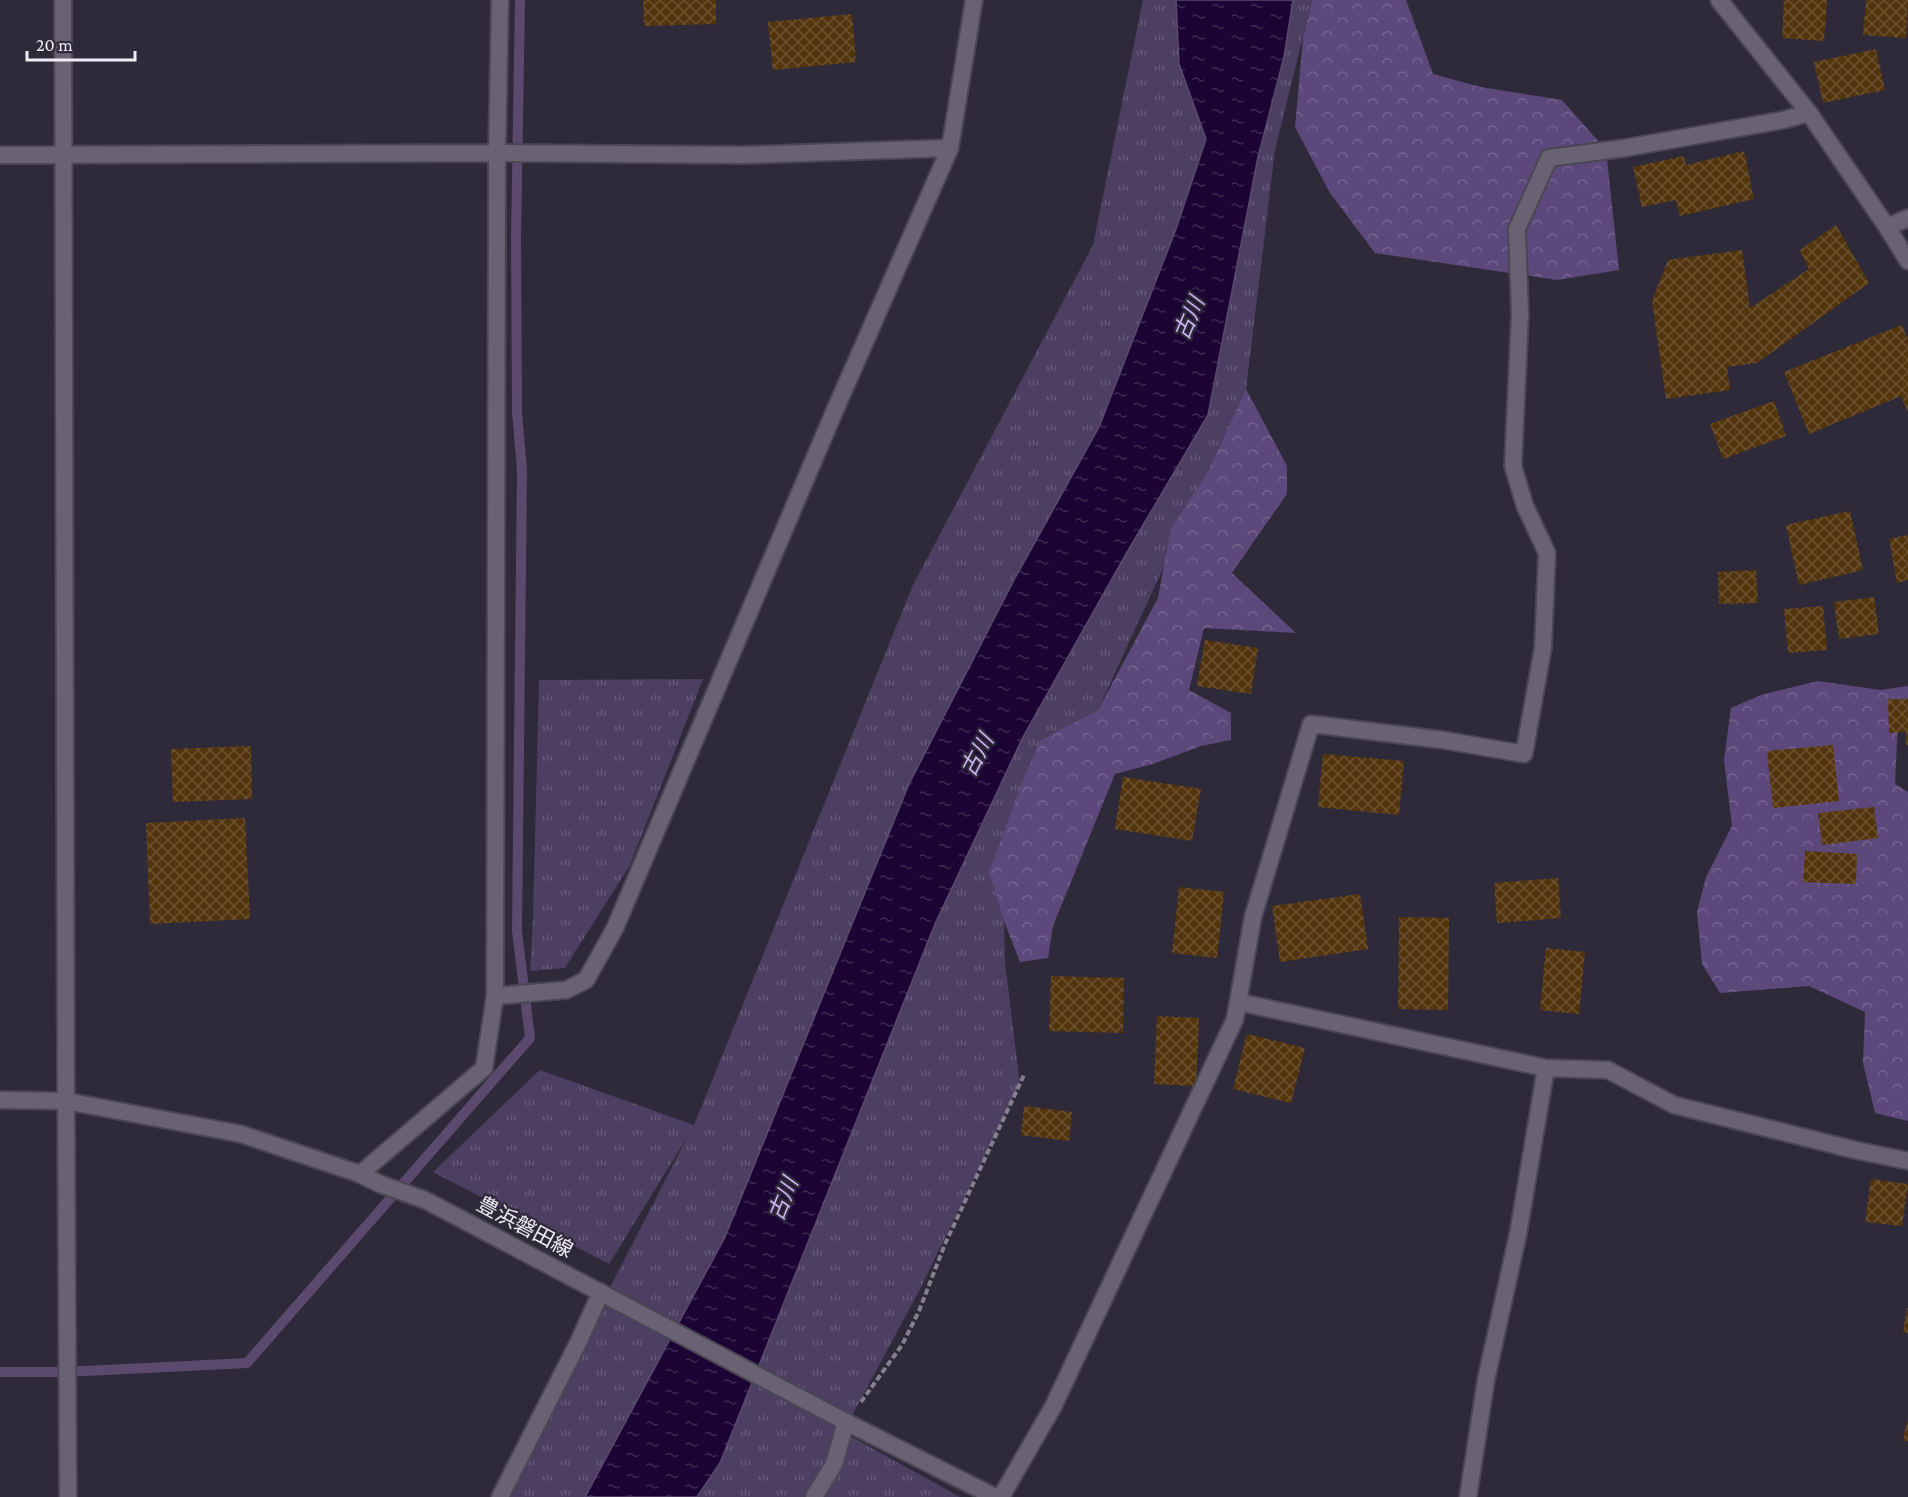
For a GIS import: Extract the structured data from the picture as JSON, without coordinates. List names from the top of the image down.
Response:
{
  "streets": {
    "street": ["豊浜磐田線"]
  },
  "water": ["古川"],
  "scale_bar": "20 m"
}
